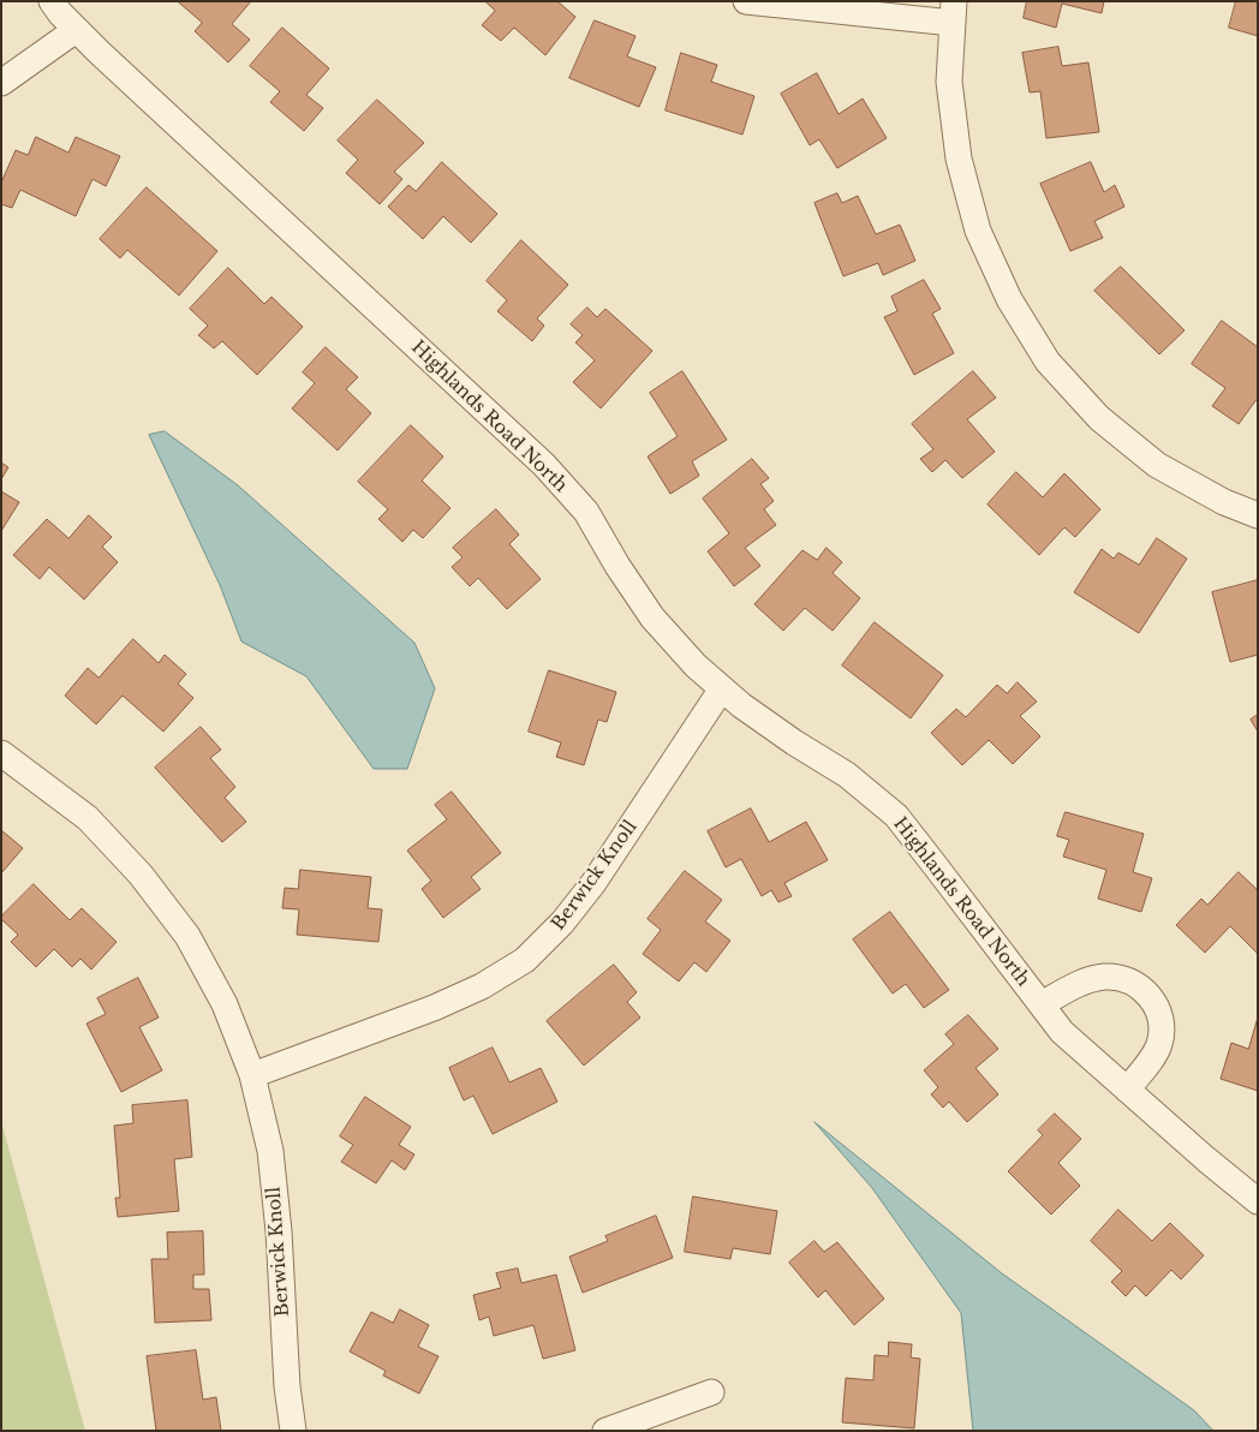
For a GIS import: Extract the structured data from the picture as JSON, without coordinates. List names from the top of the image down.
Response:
{
  "streets": {
    "street": ["Highlands Road North", "Berwick Knoll"]
  },
  "crossings": [
    ["Highlands Road North", "Berwick Knoll"]
  ]
}
